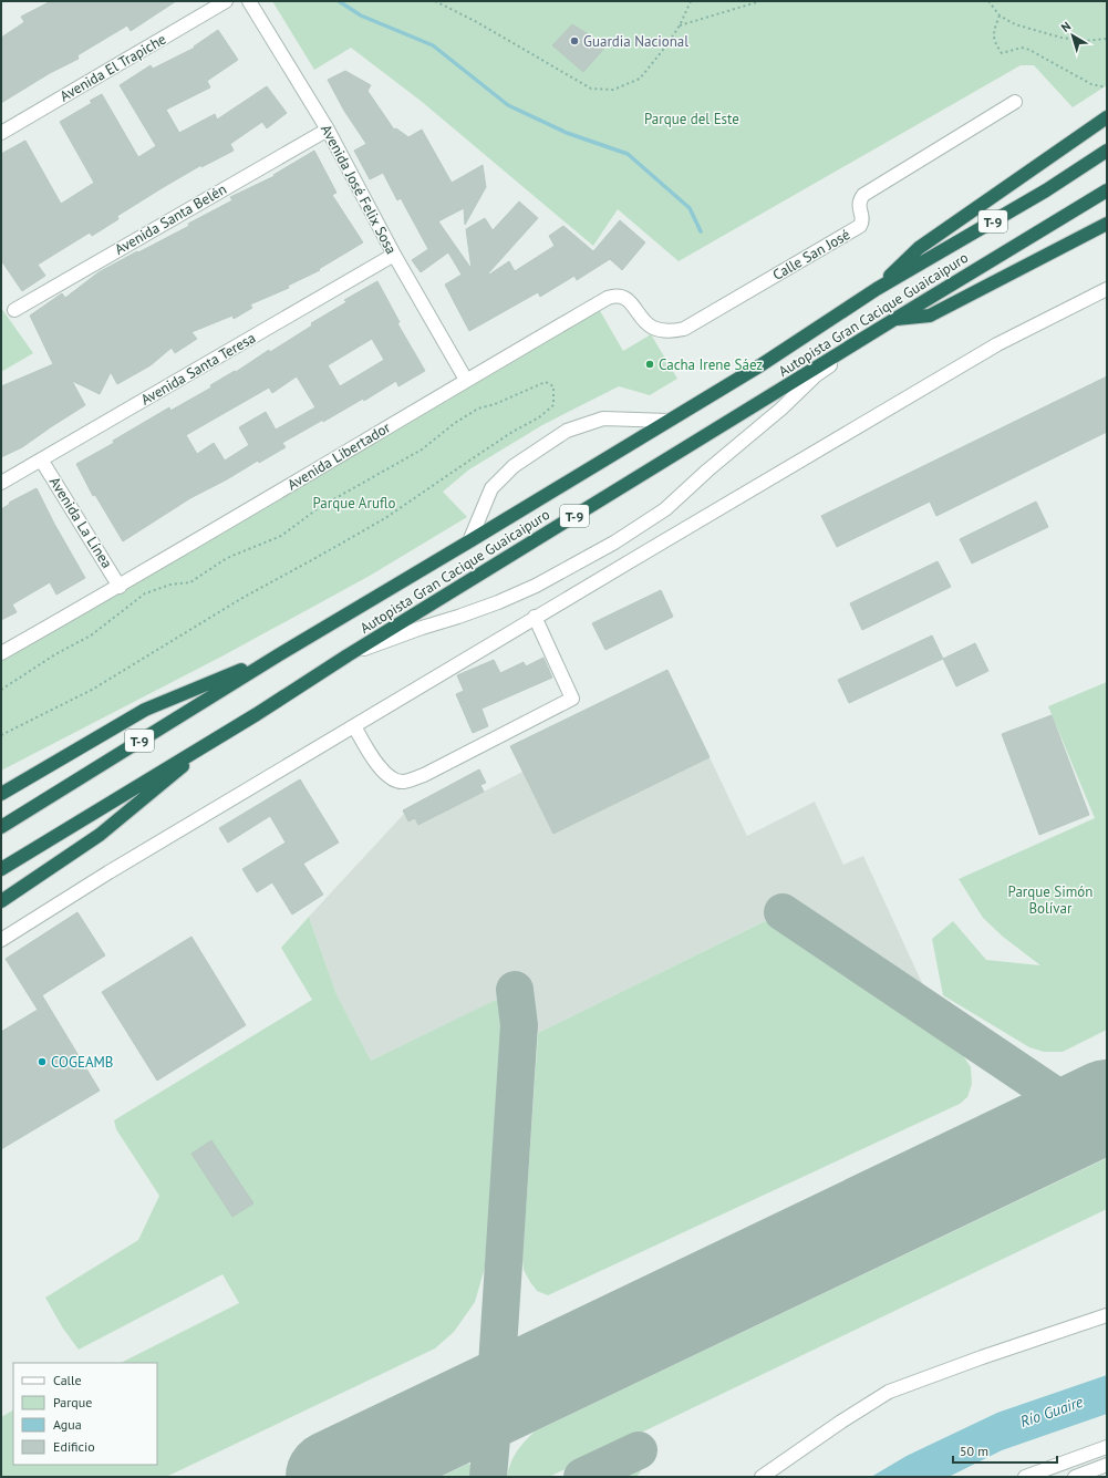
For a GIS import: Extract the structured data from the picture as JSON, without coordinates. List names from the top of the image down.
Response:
{
  "streets": {
    "highway": ["T-9", "Autopista Gran Cacique Guaicaipuro"],
    "street": [
      "Avenida El Trapiche",
      "Avenida José Felix Sosa",
      "Avenida Santa Belén",
      "Calle San José",
      "Avenida Santa Teresa",
      "Avenida Libertador",
      "Avenida La Línea"
    ]
  },
  "crossings": [
    ["Avenida José Felix Sosa", "Avenida Santa Belén"],
    ["Avenida José Felix Sosa", "Avenida Santa Teresa"],
    ["Avenida José Felix Sosa", "Avenida Libertador"],
    ["Calle San José", "Avenida Libertador"],
    ["Avenida Santa Teresa", "Avenida La Línea"],
    ["Avenida Libertador", "Avenida La Línea"]
  ],
  "water": ["Río Guaire"],
  "parks": ["Parque del Este", "Parque Aruflo", "Parque Simón Bolívar"],
  "places": ["Guardia Nacional", "Cacha Irene Sáez", "COGEAMB"],
  "legend": [
    "Calle",
    "Parque",
    "Agua",
    "Edificio"
  ],
  "scale_bar": "50 m",
  "north": "top left"
}
